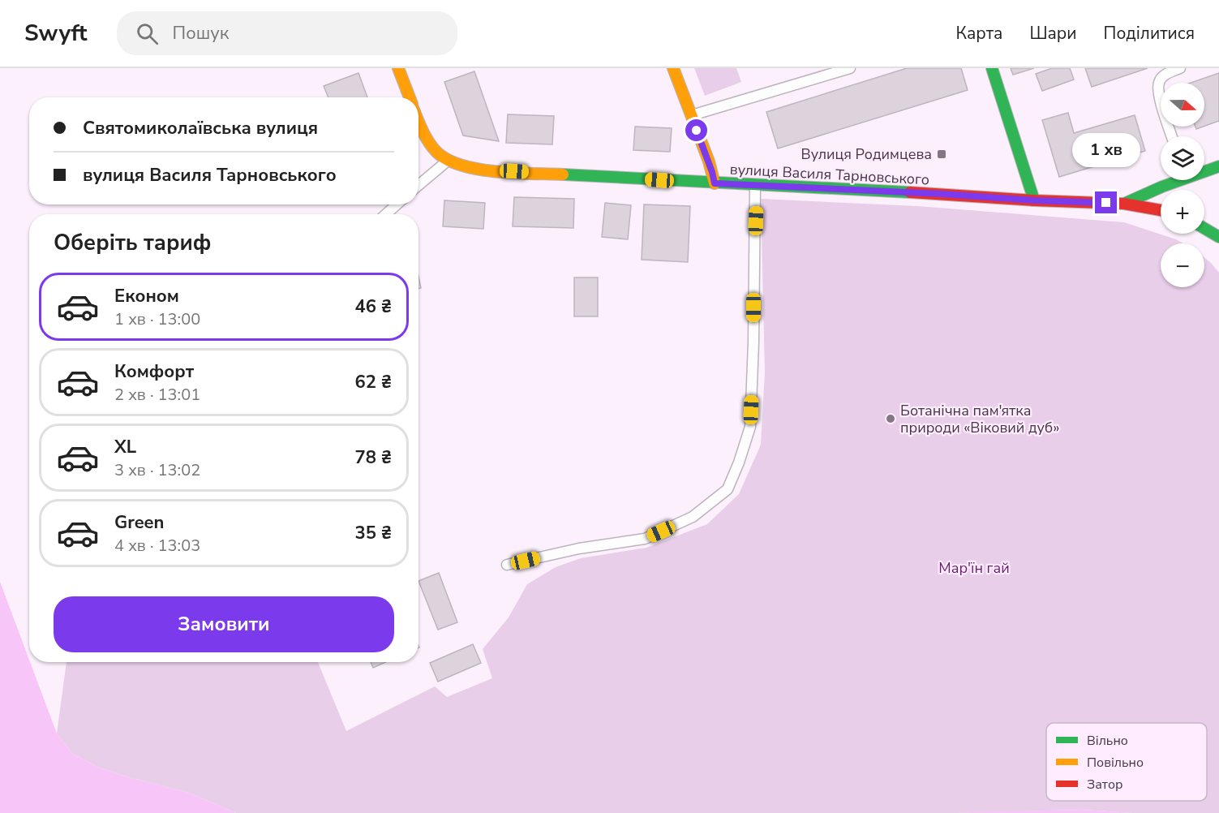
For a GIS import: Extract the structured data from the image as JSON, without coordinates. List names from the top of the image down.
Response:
{
  "streets": {
    "main road": ["вулиця Василя Тарновського"]
  },
  "parks": ["Мар'їн гай"],
  "places": {
    "transit": ["Вулиця Родимцева"],
    "other": ["Ботанічна пам'ятка природи «Віковий дуб»"]
  },
  "legend": ["Вільно", "Повільно", "Затор"],
  "north": "right",
  "page": {
    "header": "Swyft",
    "search": "Пошук",
    "nav": ["Карта", "Шари", "Поділитися"],
    "map_buttons": ["+", "−"],
    "banner": ["Святомиколаївська вулиця", "вулиця Василя Тарновського"],
    "bubble": "1 хв",
    "heading": "Оберіть тариф",
    "list": [
      {
        "name": "Економ",
        "note": "1 хв · 13:00",
        "value": "46 ₴"
      },
      {
        "name": "Комфорт",
        "note": "2 хв · 13:01",
        "value": "62 ₴"
      },
      {
        "name": "XL",
        "note": "3 хв · 13:02",
        "value": "78 ₴"
      },
      {
        "name": "Green",
        "note": "4 хв · 13:03",
        "value": "35 ₴"
      }
    ],
    "buttons": "Замовити"
  }
}
